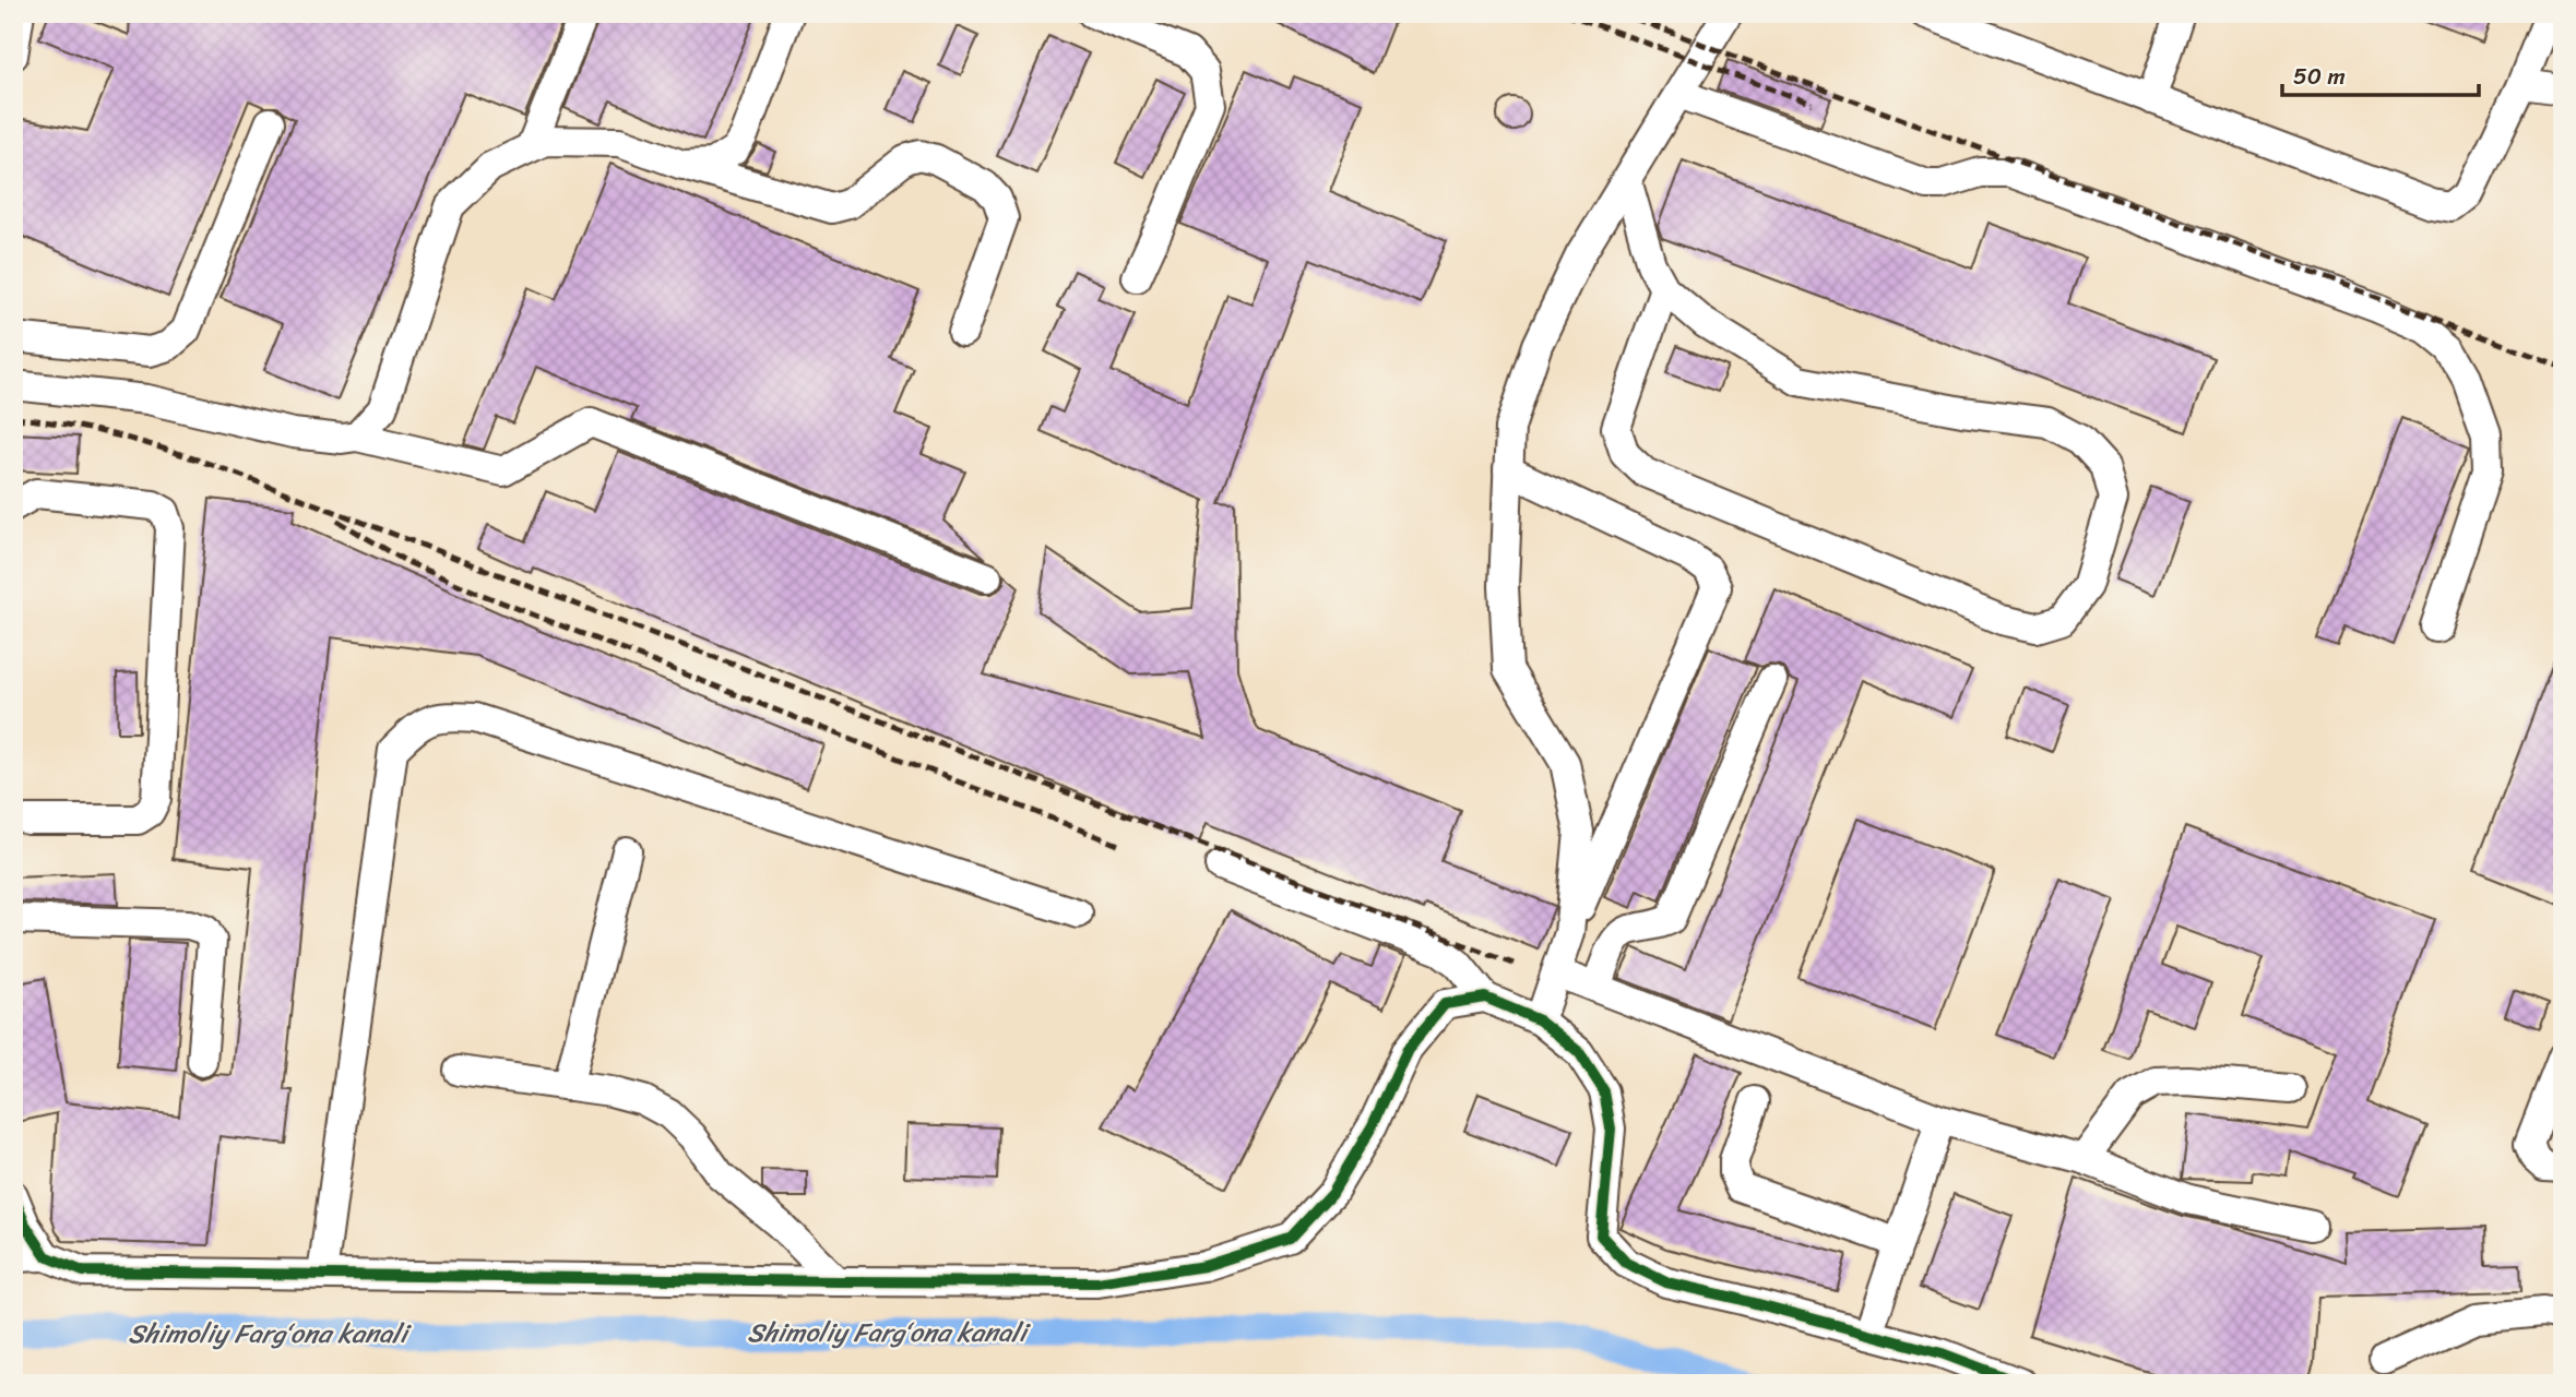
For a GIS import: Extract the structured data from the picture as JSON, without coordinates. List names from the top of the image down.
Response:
{
  "water": ["Shimoliy Fargʻona kanali"],
  "scale_bar": "50 m"
}
